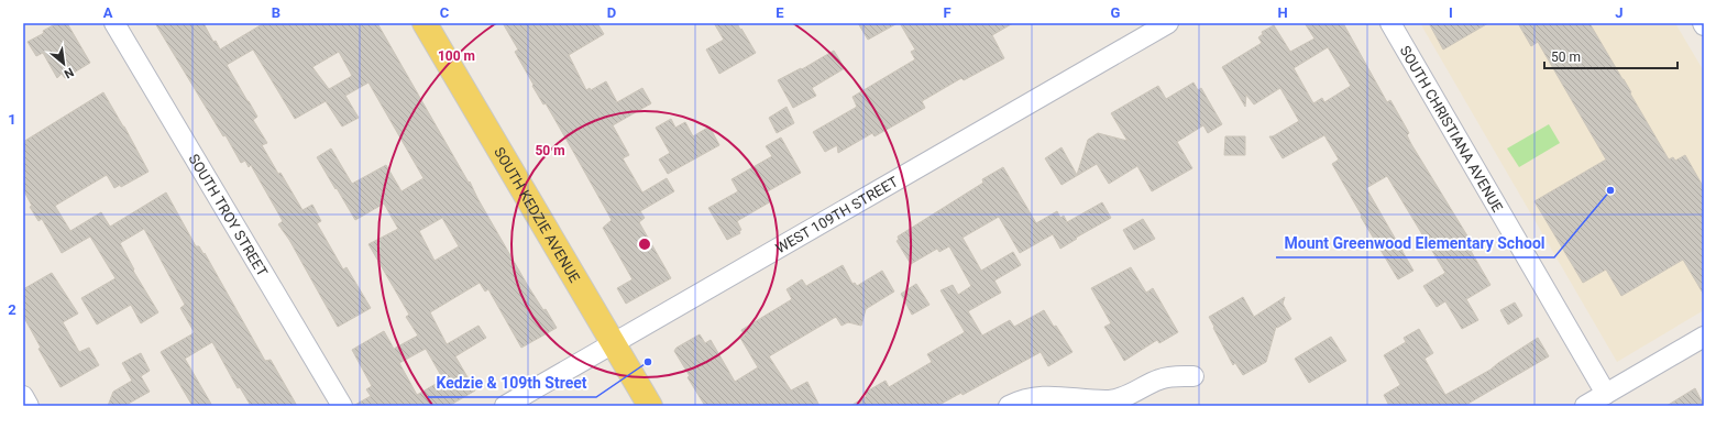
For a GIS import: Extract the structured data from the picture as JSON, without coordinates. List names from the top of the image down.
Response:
{
  "streets": {
    "main road": ["SOUTH KEDZIE AVENUE"],
    "street": ["SOUTH CHRISTIANA AVENUE", "SOUTH TROY STREET", "WEST 109TH STREET"]
  },
  "crossings": [
    ["SOUTH KEDZIE AVENUE", "WEST 109TH STREET"]
  ],
  "places": ["Mount Greenwood Elementary School", "Kedzie & 109th Street"],
  "scale_bar": "50 m",
  "north": "bottom right",
  "grid": {
    "columns": [
      "A",
      "B",
      "C",
      "D",
      "E",
      "F",
      "G",
      "H",
      "I",
      "J"
    ],
    "rows": ["1", "2"]
  },
  "rings": ["100 m", "50 m"]
}
